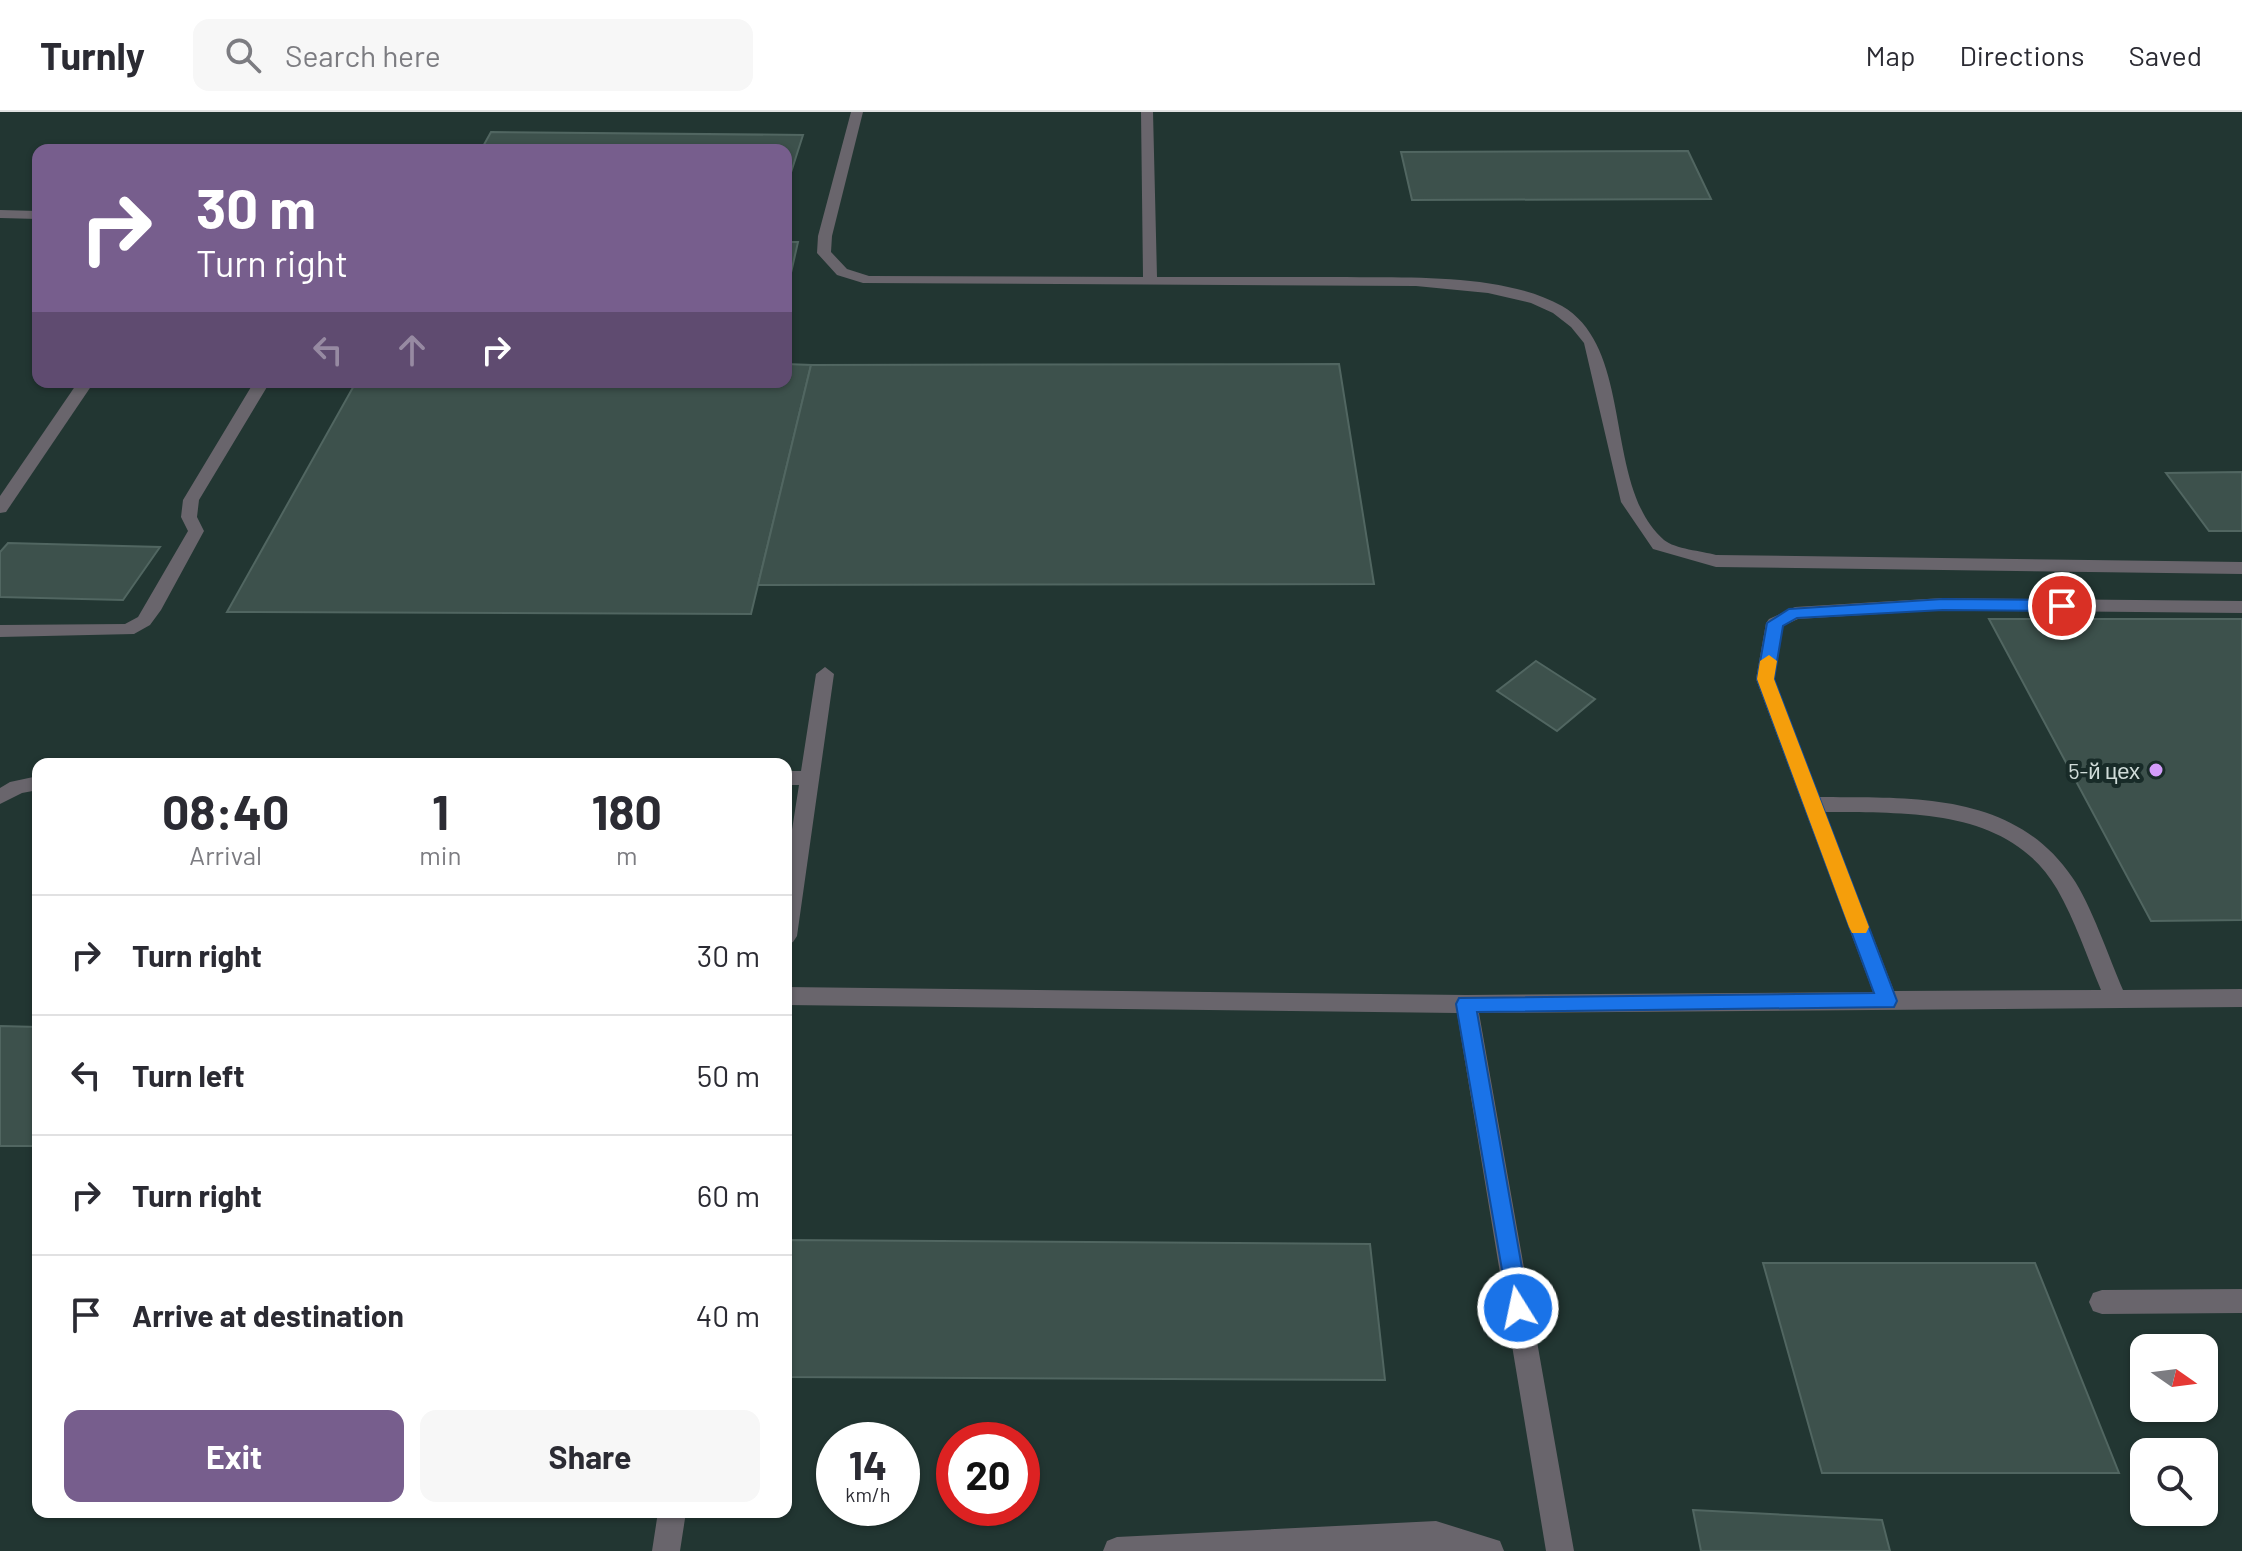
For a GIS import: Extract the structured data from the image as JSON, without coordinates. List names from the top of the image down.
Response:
{
  "places": ["5-й цех"],
  "north": "right",
  "page": {
    "header": "Turnly",
    "search": "Search here",
    "nav": ["Map", "Directions", "Saved"],
    "turn": ["30 m", "Turn right"],
    "eta": [
      "08:40",
      "Arrival",
      "1",
      "min",
      "180",
      "m"
    ],
    "list": [
      {
        "name": "Turn right",
        "value": "30 m"
      },
      {
        "name": "Turn left",
        "value": "50 m"
      },
      {
        "name": "Turn right",
        "value": "60 m"
      },
      {
        "name": "Arrive at destination",
        "value": "40 m"
      }
    ],
    "buttons": ["Exit", "Share"],
    "speed": "14 km/h",
    "limit": "20"
  }
}
